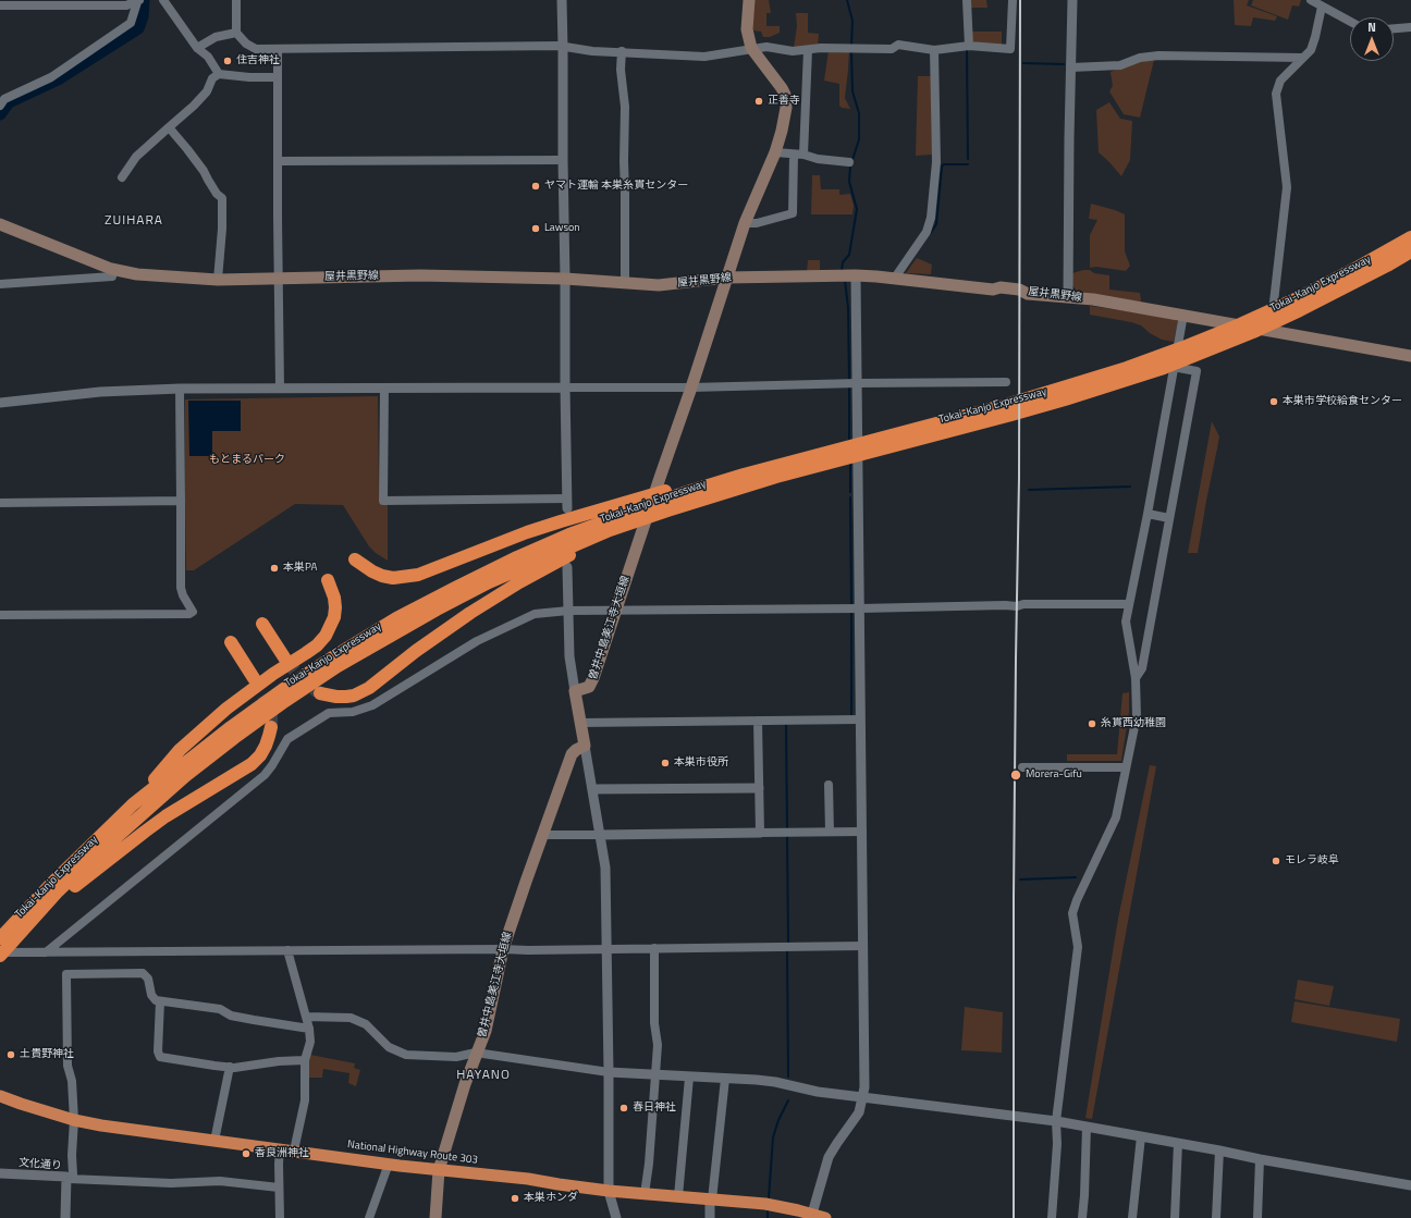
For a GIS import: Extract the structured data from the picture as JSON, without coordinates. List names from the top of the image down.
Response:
{
  "streets": {
    "highway": ["Tokai-Kanjo Expressway", "National Highway Route 303"],
    "main road": ["屋井黒野線", "曽井中島美江寺大垣線"],
    "street": ["文化通り"]
  },
  "crossings": [
    ["屋井黒野線", "曽井中島美江寺大垣線"],
    ["曽井中島美江寺大垣線", "National Highway Route 303"]
  ],
  "districts": ["ZUIHARA", "HAYANO"],
  "parks": ["もとまるパーク"],
  "places": [
    "住吉神社",
    "正善寺",
    "ヤマト運輸 本巣糸貫センター",
    "Lawson",
    "本巣市学校給食センター",
    "本巣PA",
    "糸貫西幼稚園",
    "本巣市役所",
    "Morera-Gifu",
    "モレラ岐阜",
    "土貴野神社",
    "春日神社",
    "香良洲神社",
    "本巣ホンダ"
  ],
  "north": "top"
}
